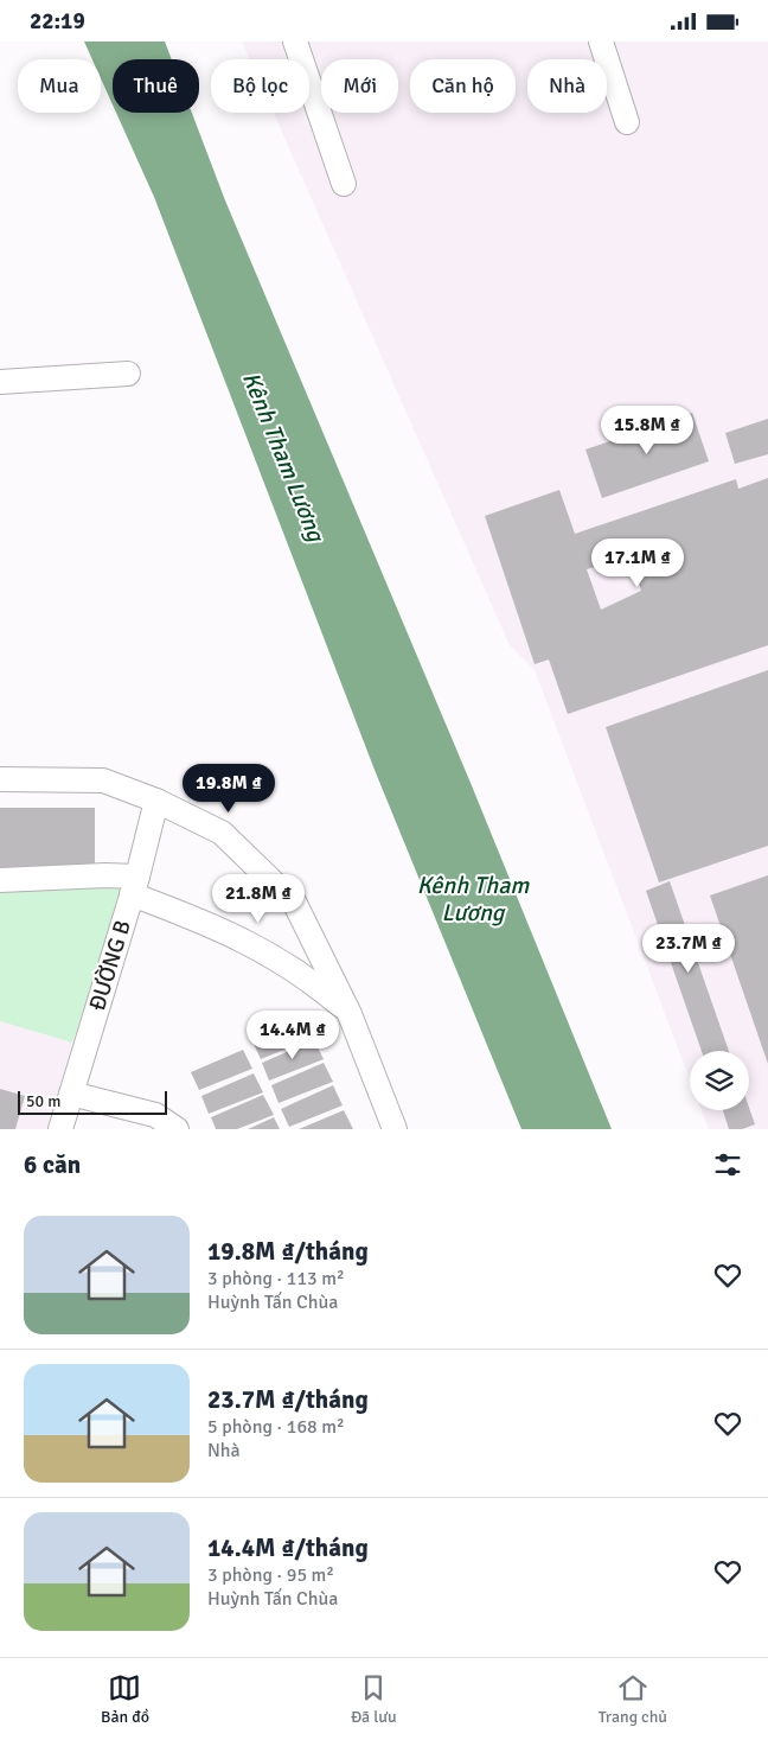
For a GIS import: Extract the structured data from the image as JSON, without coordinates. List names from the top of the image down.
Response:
{
  "streets": {
    "street": ["ĐƯỜNG B"]
  },
  "water": ["Kênh Tham Lương"],
  "scale_bar": "50 m",
  "page": {
    "status": "22:19",
    "chip": [
      "Mua",
      "Thuê",
      "Bộ lọc",
      "Mới",
      "Căn hộ",
      "Nhà"
    ],
    "price": [
      "15.8M ₫",
      "17.1M ₫",
      "19.8M ₫",
      "21.8M ₫",
      "23.7M ₫",
      "14.4M ₫"
    ],
    "scale": "50 m",
    "heading": "6 căn",
    "list": [
      {
        "name": "19.8M ₫/tháng",
        "note": "3 phòng · 113 m² · Huỳnh Tấn Chùa"
      },
      {
        "name": "23.7M ₫/tháng",
        "note": "5 phòng · 168 m² · Nhà"
      },
      {
        "name": "14.4M ₫/tháng",
        "note": "3 phòng · 95 m² · Huỳnh Tấn Chùa"
      }
    ],
    "tabs": ["Bản đồ", "Đã lưu", "Trang chủ"]
  }
}
